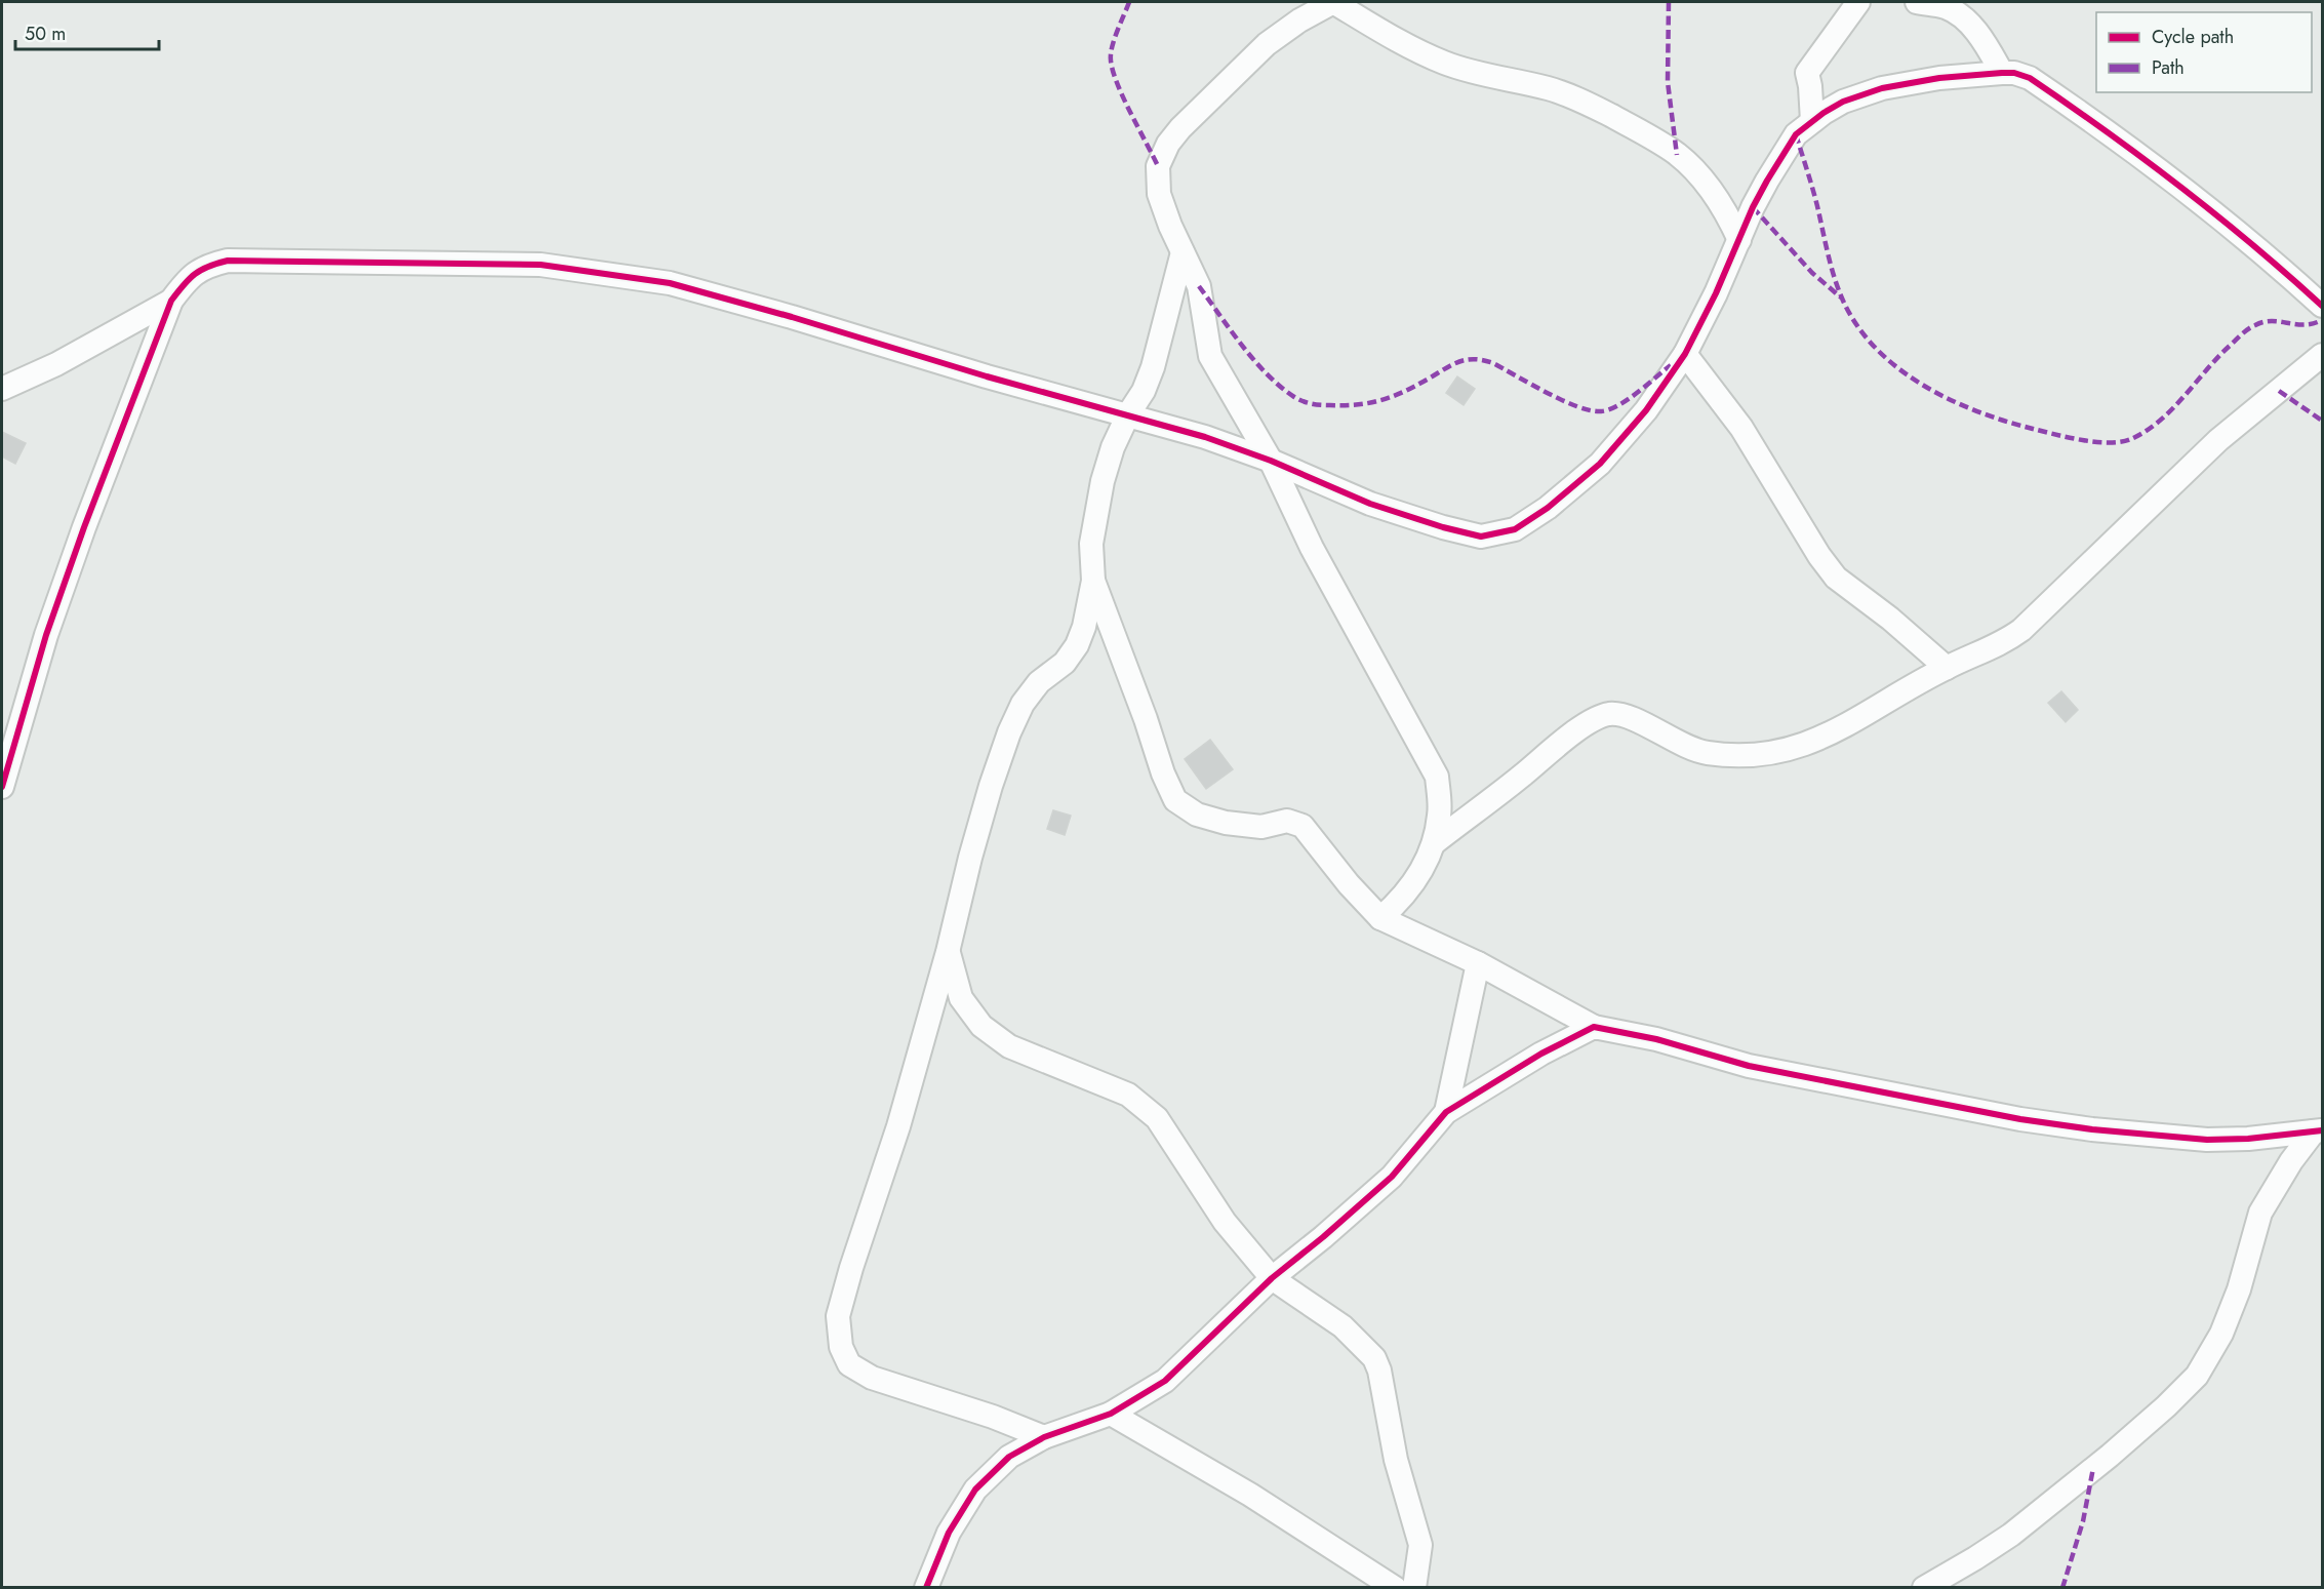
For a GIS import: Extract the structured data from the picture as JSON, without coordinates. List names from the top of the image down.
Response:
{
  "legend": ["Cycle path", "Path"],
  "scale_bar": "50 m"
}
